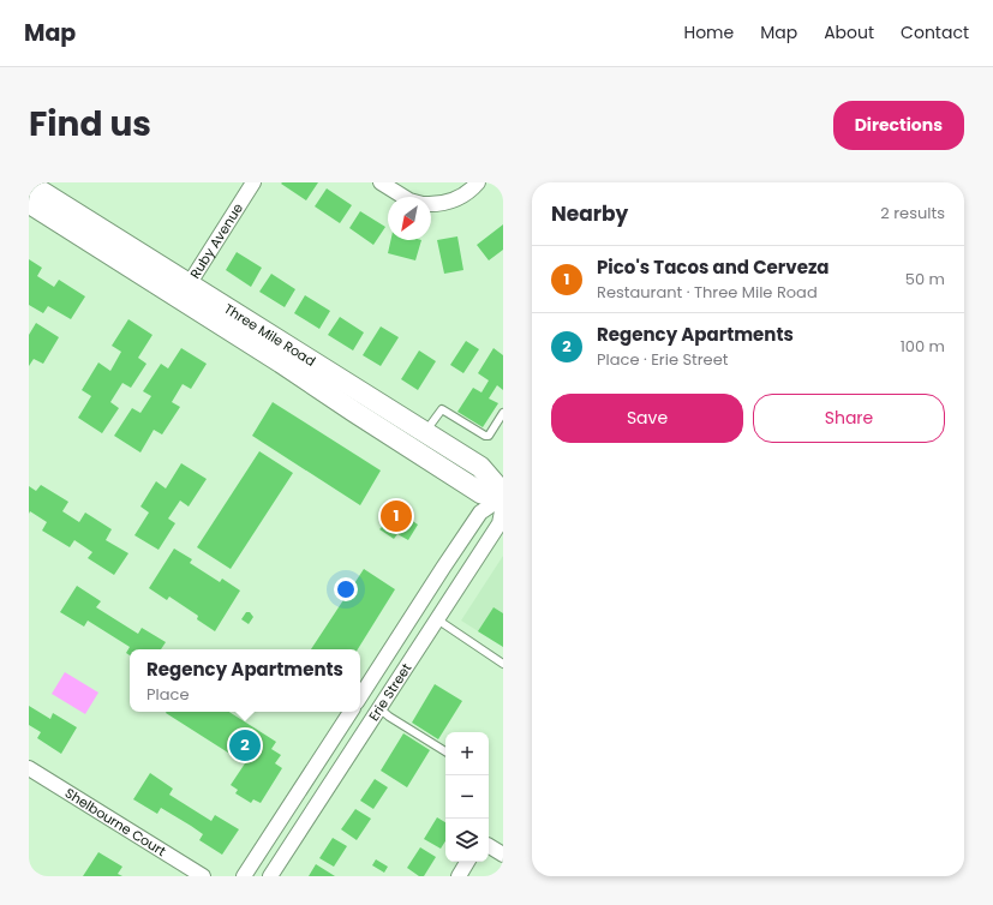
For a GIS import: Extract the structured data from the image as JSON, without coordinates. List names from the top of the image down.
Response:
{
  "streets": {
    "street": [
      "Ruby Avenue",
      "Three Mile Road",
      "Erie Street",
      "Shelbourne Court"
    ]
  },
  "crossings": [
    ["Ruby Avenue", "Three Mile Road"],
    ["Three Mile Road", "Erie Street"]
  ],
  "north": "bottom left",
  "page": {
    "header": "Map",
    "nav": [
      "Home",
      "Map",
      "About",
      "Contact"
    ],
    "title": "Find us",
    "buttons": [
      "Directions",
      ["Save", "Share"]
    ],
    "heading": ["Nearby", "2 results"],
    "list": [
      {
        "mark": "1",
        "name": "Pico's Tacos and Cerveza",
        "note": "Restaurant · Three Mile Road",
        "value": "50 m"
      },
      {
        "mark": "2",
        "name": "Regency Apartments",
        "note": "Place · Erie Street",
        "value": "100 m"
      }
    ],
    "pins": ["1", "2"],
    "popup": ["Regency Apartments", "Place"],
    "map_buttons": ["+", "−"]
  }
}
